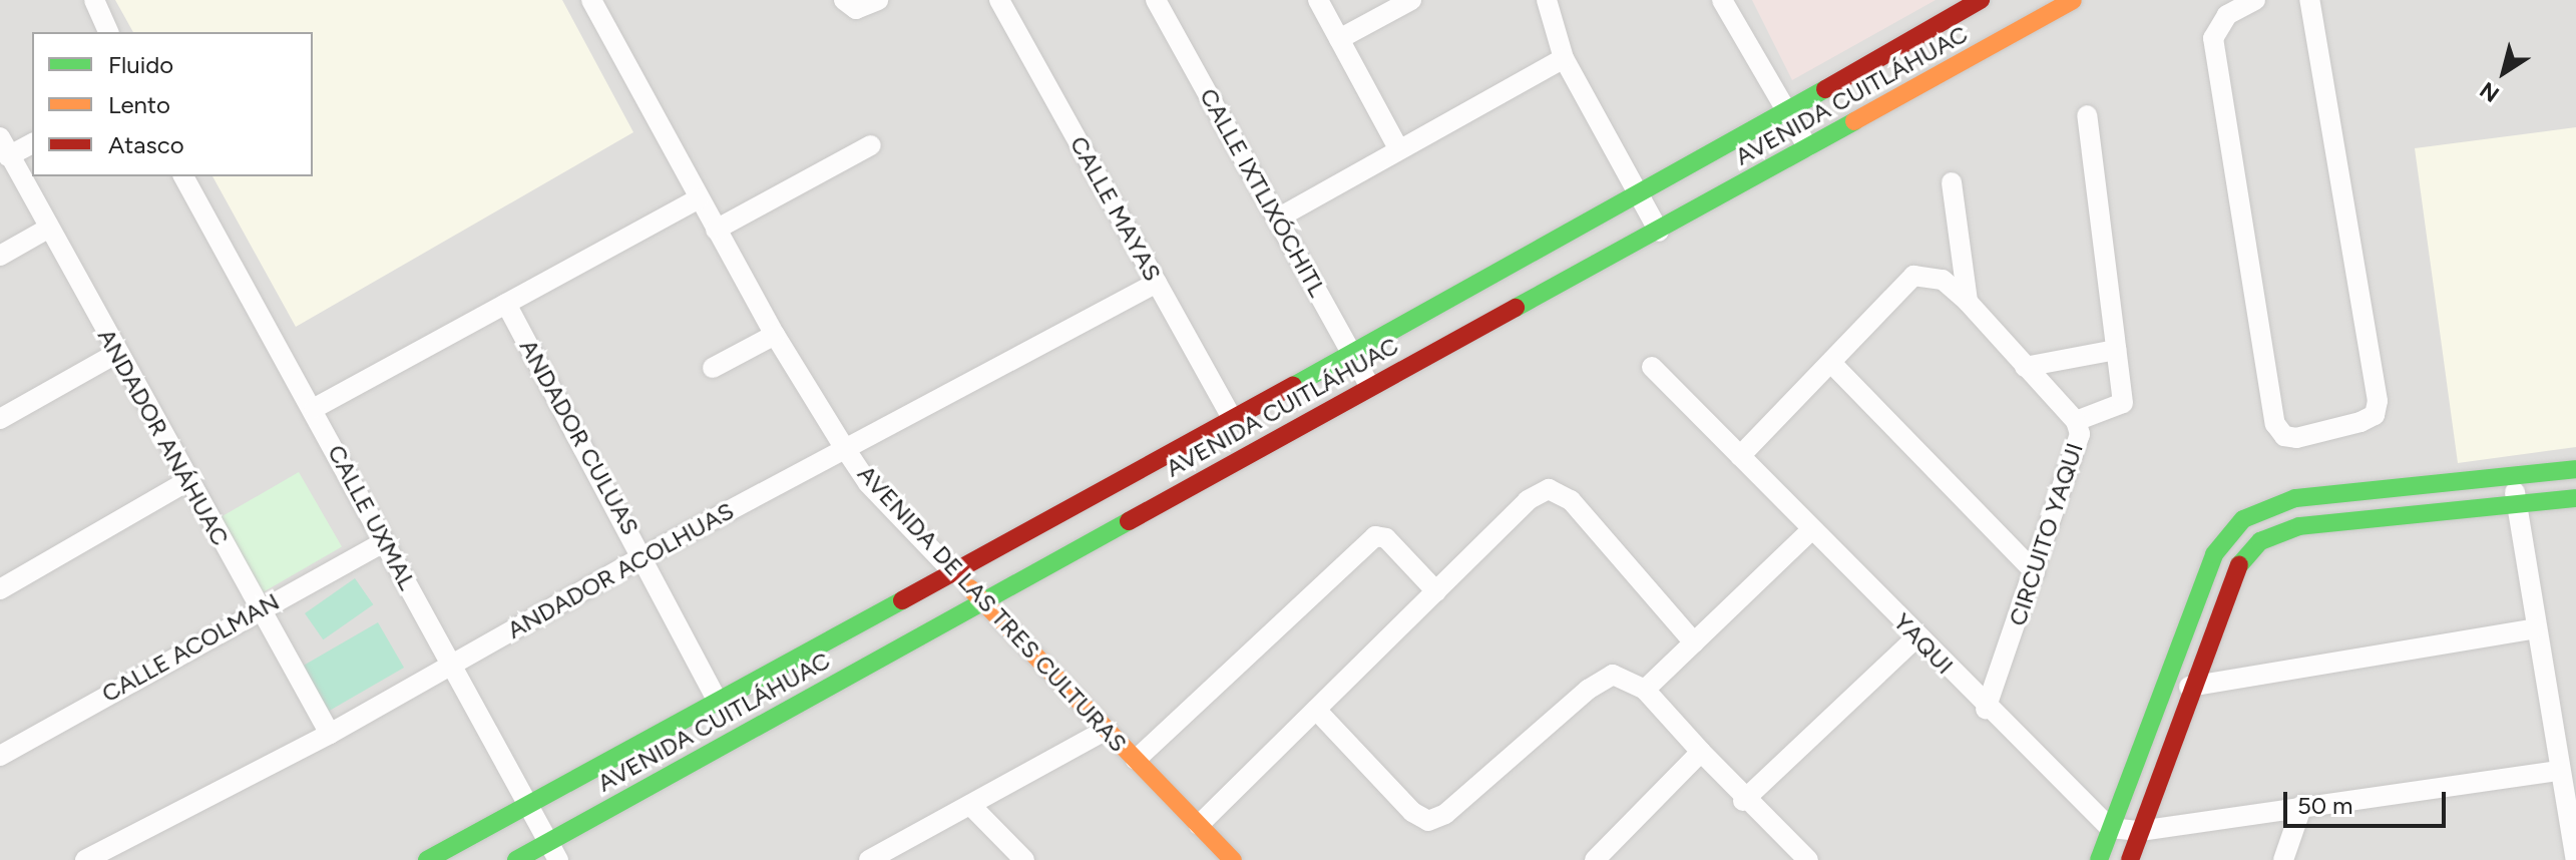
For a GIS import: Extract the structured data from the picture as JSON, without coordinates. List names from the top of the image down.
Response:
{
  "streets": {
    "main road": ["AVENIDA CUITLÁHUAC", "AVENIDA DE LAS TRES CULTURAS"],
    "street": [
      "CALLE IXTLIXÓCHITL",
      "CALLE MAYAS",
      "ANDADOR ANÁHUAC",
      "ANDADOR CULUAS",
      "CALLE UXMAL",
      "CIRCUITO YAQUI",
      "ANDADOR ACOLHUAS",
      "YAQUI",
      "CALLE ACOLMAN"
    ]
  },
  "crossings": [
    ["AVENIDA CUITLÁHUAC", "CALLE IXTLIXÓCHITL"],
    ["AVENIDA CUITLÁHUAC", "CALLE MAYAS"],
    ["AVENIDA CUITLÁHUAC", "ANDADOR CULUAS"],
    ["AVENIDA CUITLÁHUAC", "CALLE UXMAL"],
    ["AVENIDA CUITLÁHUAC", "AVENIDA DE LAS TRES CULTURAS"],
    ["CALLE MAYAS", "ANDADOR ACOLHUAS"],
    ["ANDADOR ANÁHUAC", "ANDADOR ACOLHUAS"],
    ["ANDADOR ANÁHUAC", "CALLE ACOLMAN"],
    ["ANDADOR CULUAS", "ANDADOR ACOLHUAS"],
    ["CALLE UXMAL", "ANDADOR ACOLHUAS"],
    ["CALLE UXMAL", "CALLE ACOLMAN"],
    ["CIRCUITO YAQUI", "YAQUI"],
    ["ANDADOR ACOLHUAS", "AVENIDA DE LAS TRES CULTURAS"]
  ],
  "legend": ["Fluido", "Lento", "Atasco"],
  "scale_bar": "50 m",
  "north": "bottom left"
}
